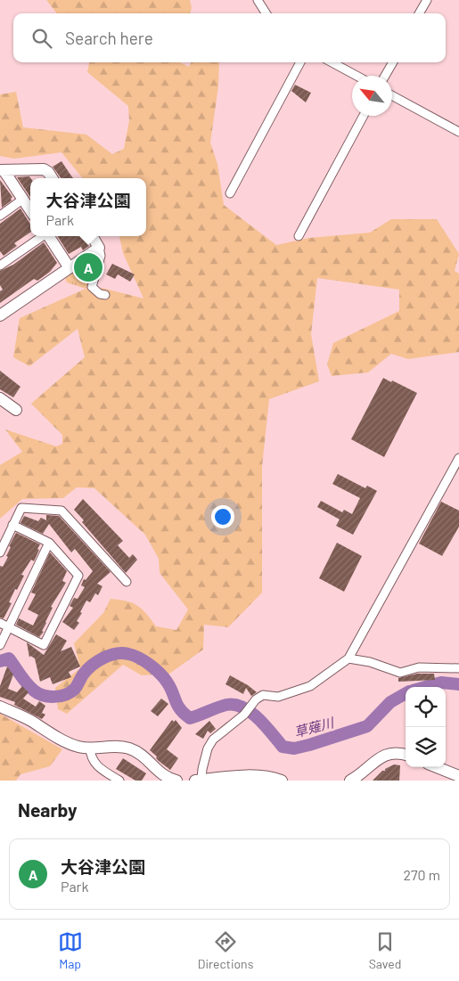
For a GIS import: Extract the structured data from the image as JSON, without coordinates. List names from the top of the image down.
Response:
{
  "water": ["草薙川"],
  "north": "top left",
  "page": {
    "search": "Search here",
    "popup": ["大谷津公園", "Park"],
    "pins": "A",
    "heading": "Nearby",
    "list": [
      {
        "mark": "A",
        "name": "大谷津公園",
        "note": "Park",
        "value": "270 m"
      }
    ],
    "nav": ["Map", "Directions", "Saved"]
  }
}
